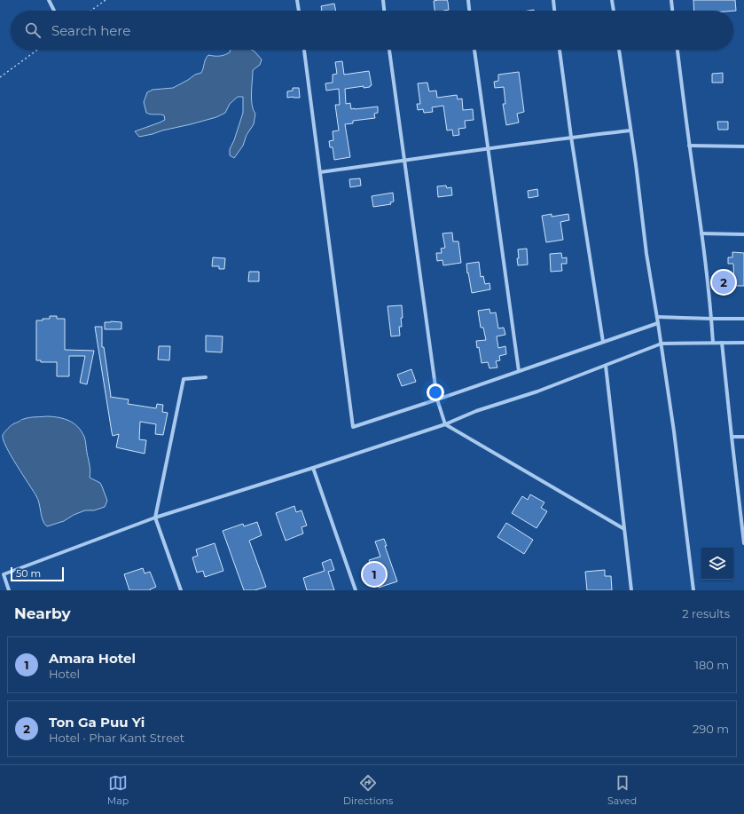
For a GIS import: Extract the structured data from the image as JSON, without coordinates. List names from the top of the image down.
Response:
{
  "scale_bar": "50 m",
  "page": {
    "search": "Search here",
    "pins": ["2", "1"],
    "scale": "50 m",
    "heading": ["Nearby", "2 results"],
    "list": [
      {
        "mark": "1",
        "name": "Amara Hotel",
        "note": "Hotel",
        "value": "180 m"
      },
      {
        "mark": "2",
        "name": "Ton Ga Puu Yi",
        "note": "Hotel · Phar Kant Street",
        "value": "290 m"
      }
    ],
    "nav": ["Map", "Directions", "Saved"]
  }
}
